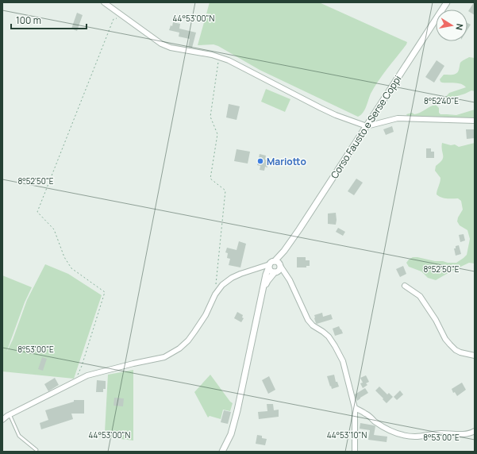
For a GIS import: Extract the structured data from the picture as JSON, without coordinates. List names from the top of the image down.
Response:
{
  "streets": {
    "street": ["Corso Fausto e Serse Coppi"]
  },
  "places": ["Mariotto"],
  "scale_bar": "100 m",
  "north": "right",
  "coordinates": [
    "44°53'00\"N",
    "8°52'40\"E",
    "8°52'50\"E",
    "8°53'00\"E",
    "44°53'10\"N"
  ]
}
